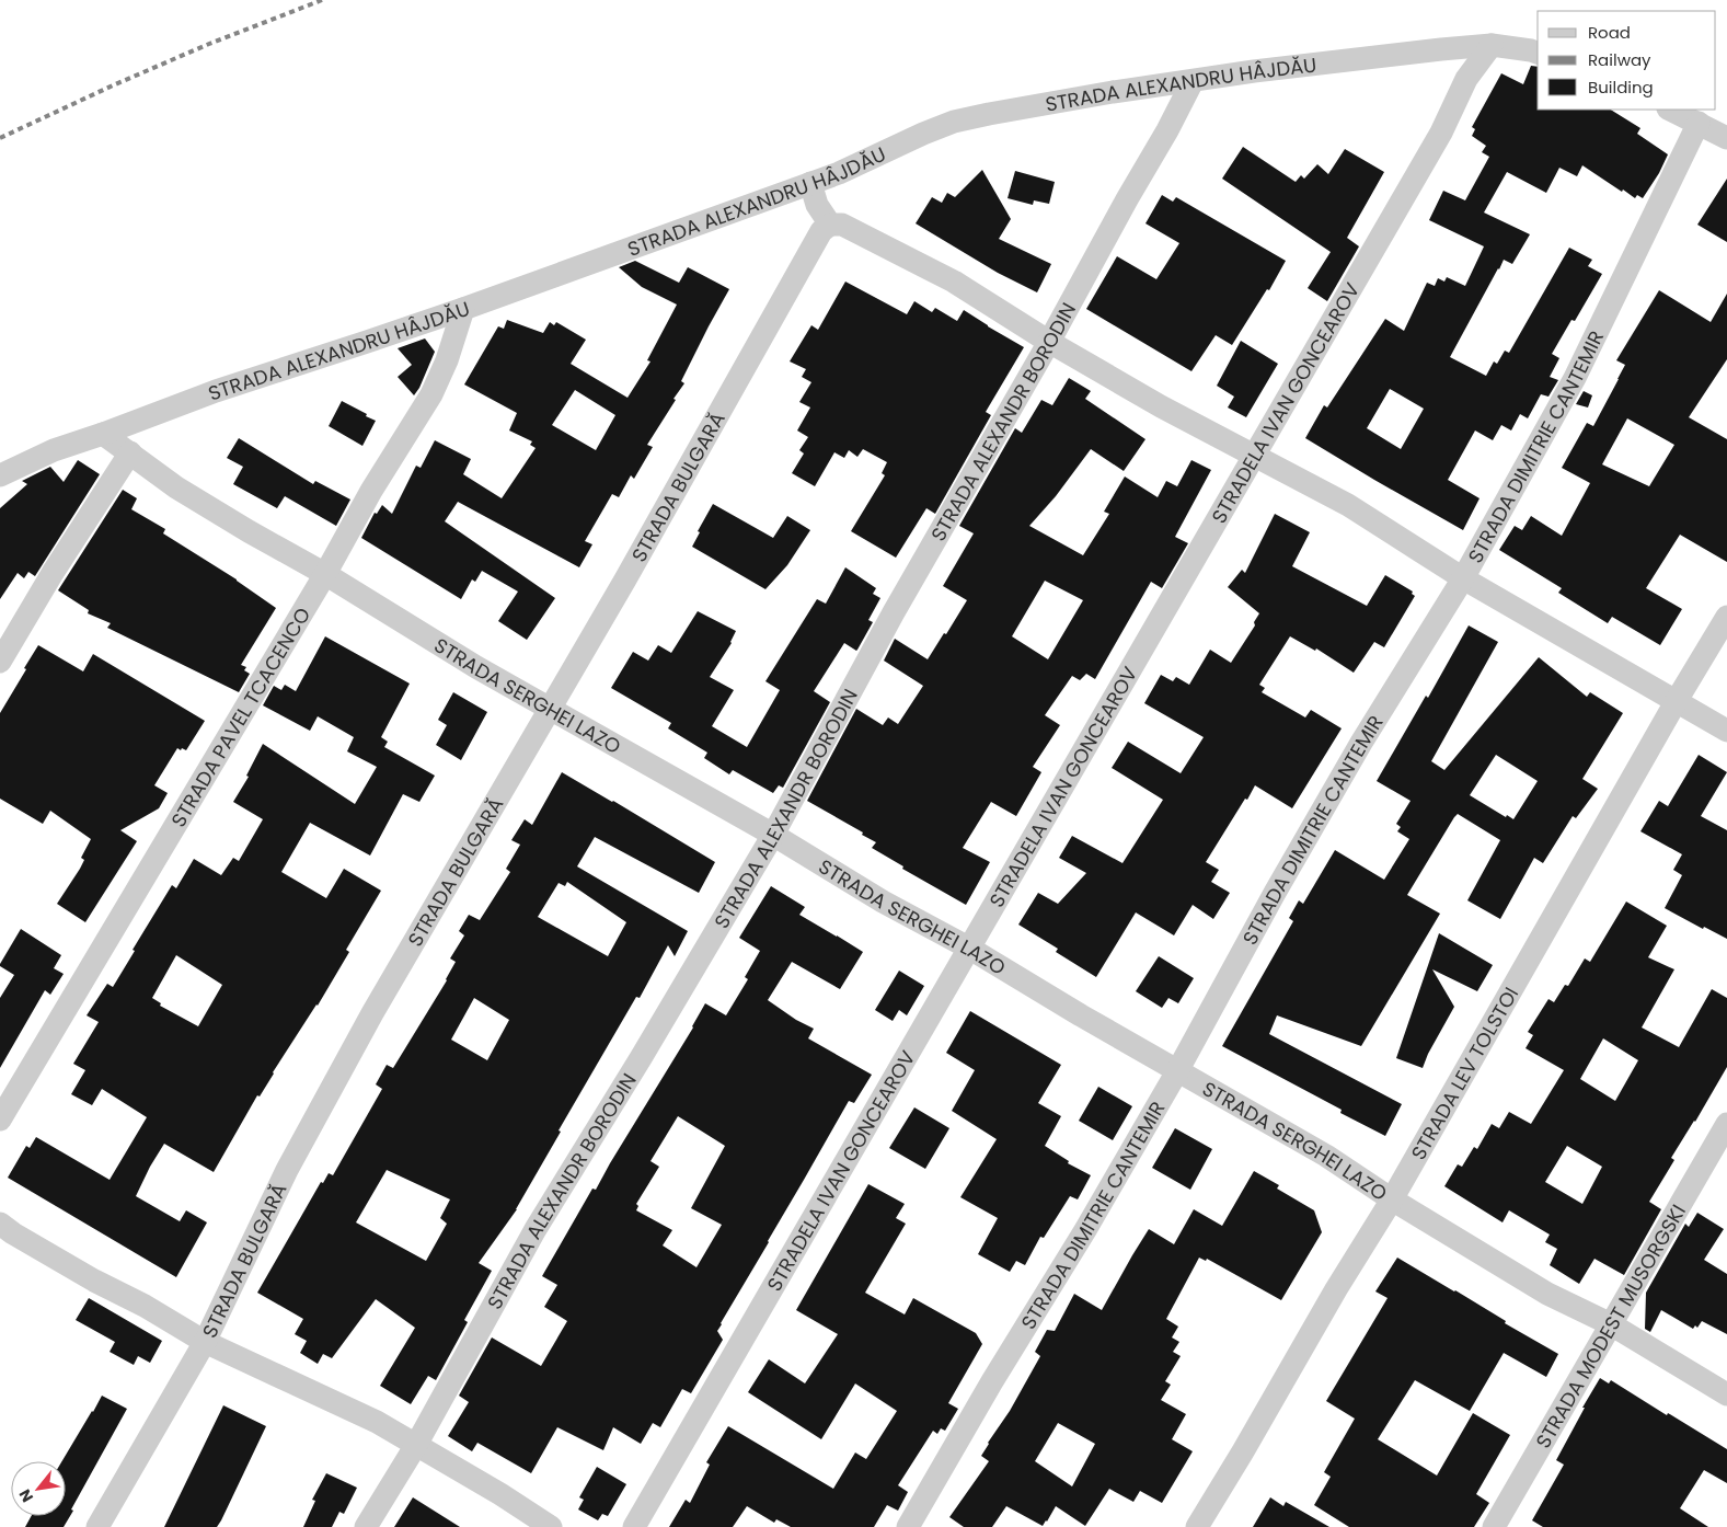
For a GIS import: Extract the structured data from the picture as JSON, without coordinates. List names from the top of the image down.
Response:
{
  "streets": {
    "street": [
      "STRADA ALEXANDRU HÂJDĂU",
      "STRADELA IVAN GONCEAROV",
      "STRADA ALEXANDR BORODIN",
      "STRADA DIMITRIE CANTEMIR",
      "STRADA BULGARĂ",
      "STRADA SERGHEI LAZO",
      "STRADA PAVEL TCACENCO",
      "STRADA LEV TOLSTOI",
      "STRADA MODEST MUSORGSKI"
    ]
  },
  "crossings": [
    ["STRADA ALEXANDRU HÂJDĂU", "STRADELA IVAN GONCEAROV"],
    ["STRADA ALEXANDRU HÂJDĂU", "STRADA ALEXANDR BORODIN"],
    ["STRADA ALEXANDRU HÂJDĂU", "STRADA SERGHEI LAZO"],
    ["STRADA ALEXANDRU HÂJDĂU", "STRADA PAVEL TCACENCO"],
    ["STRADELA IVAN GONCEAROV", "STRADA SERGHEI LAZO"],
    ["STRADA ALEXANDR BORODIN", "STRADA SERGHEI LAZO"],
    ["STRADA DIMITRIE CANTEMIR", "STRADA SERGHEI LAZO"],
    ["STRADA BULGARĂ", "STRADA SERGHEI LAZO"],
    ["STRADA SERGHEI LAZO", "STRADA PAVEL TCACENCO"],
    ["STRADA SERGHEI LAZO", "STRADA LEV TOLSTOI"],
    ["STRADA SERGHEI LAZO", "STRADA MODEST MUSORGSKI"]
  ],
  "legend": ["Road", "Railway", "Building"],
  "north": "bottom left"
}
